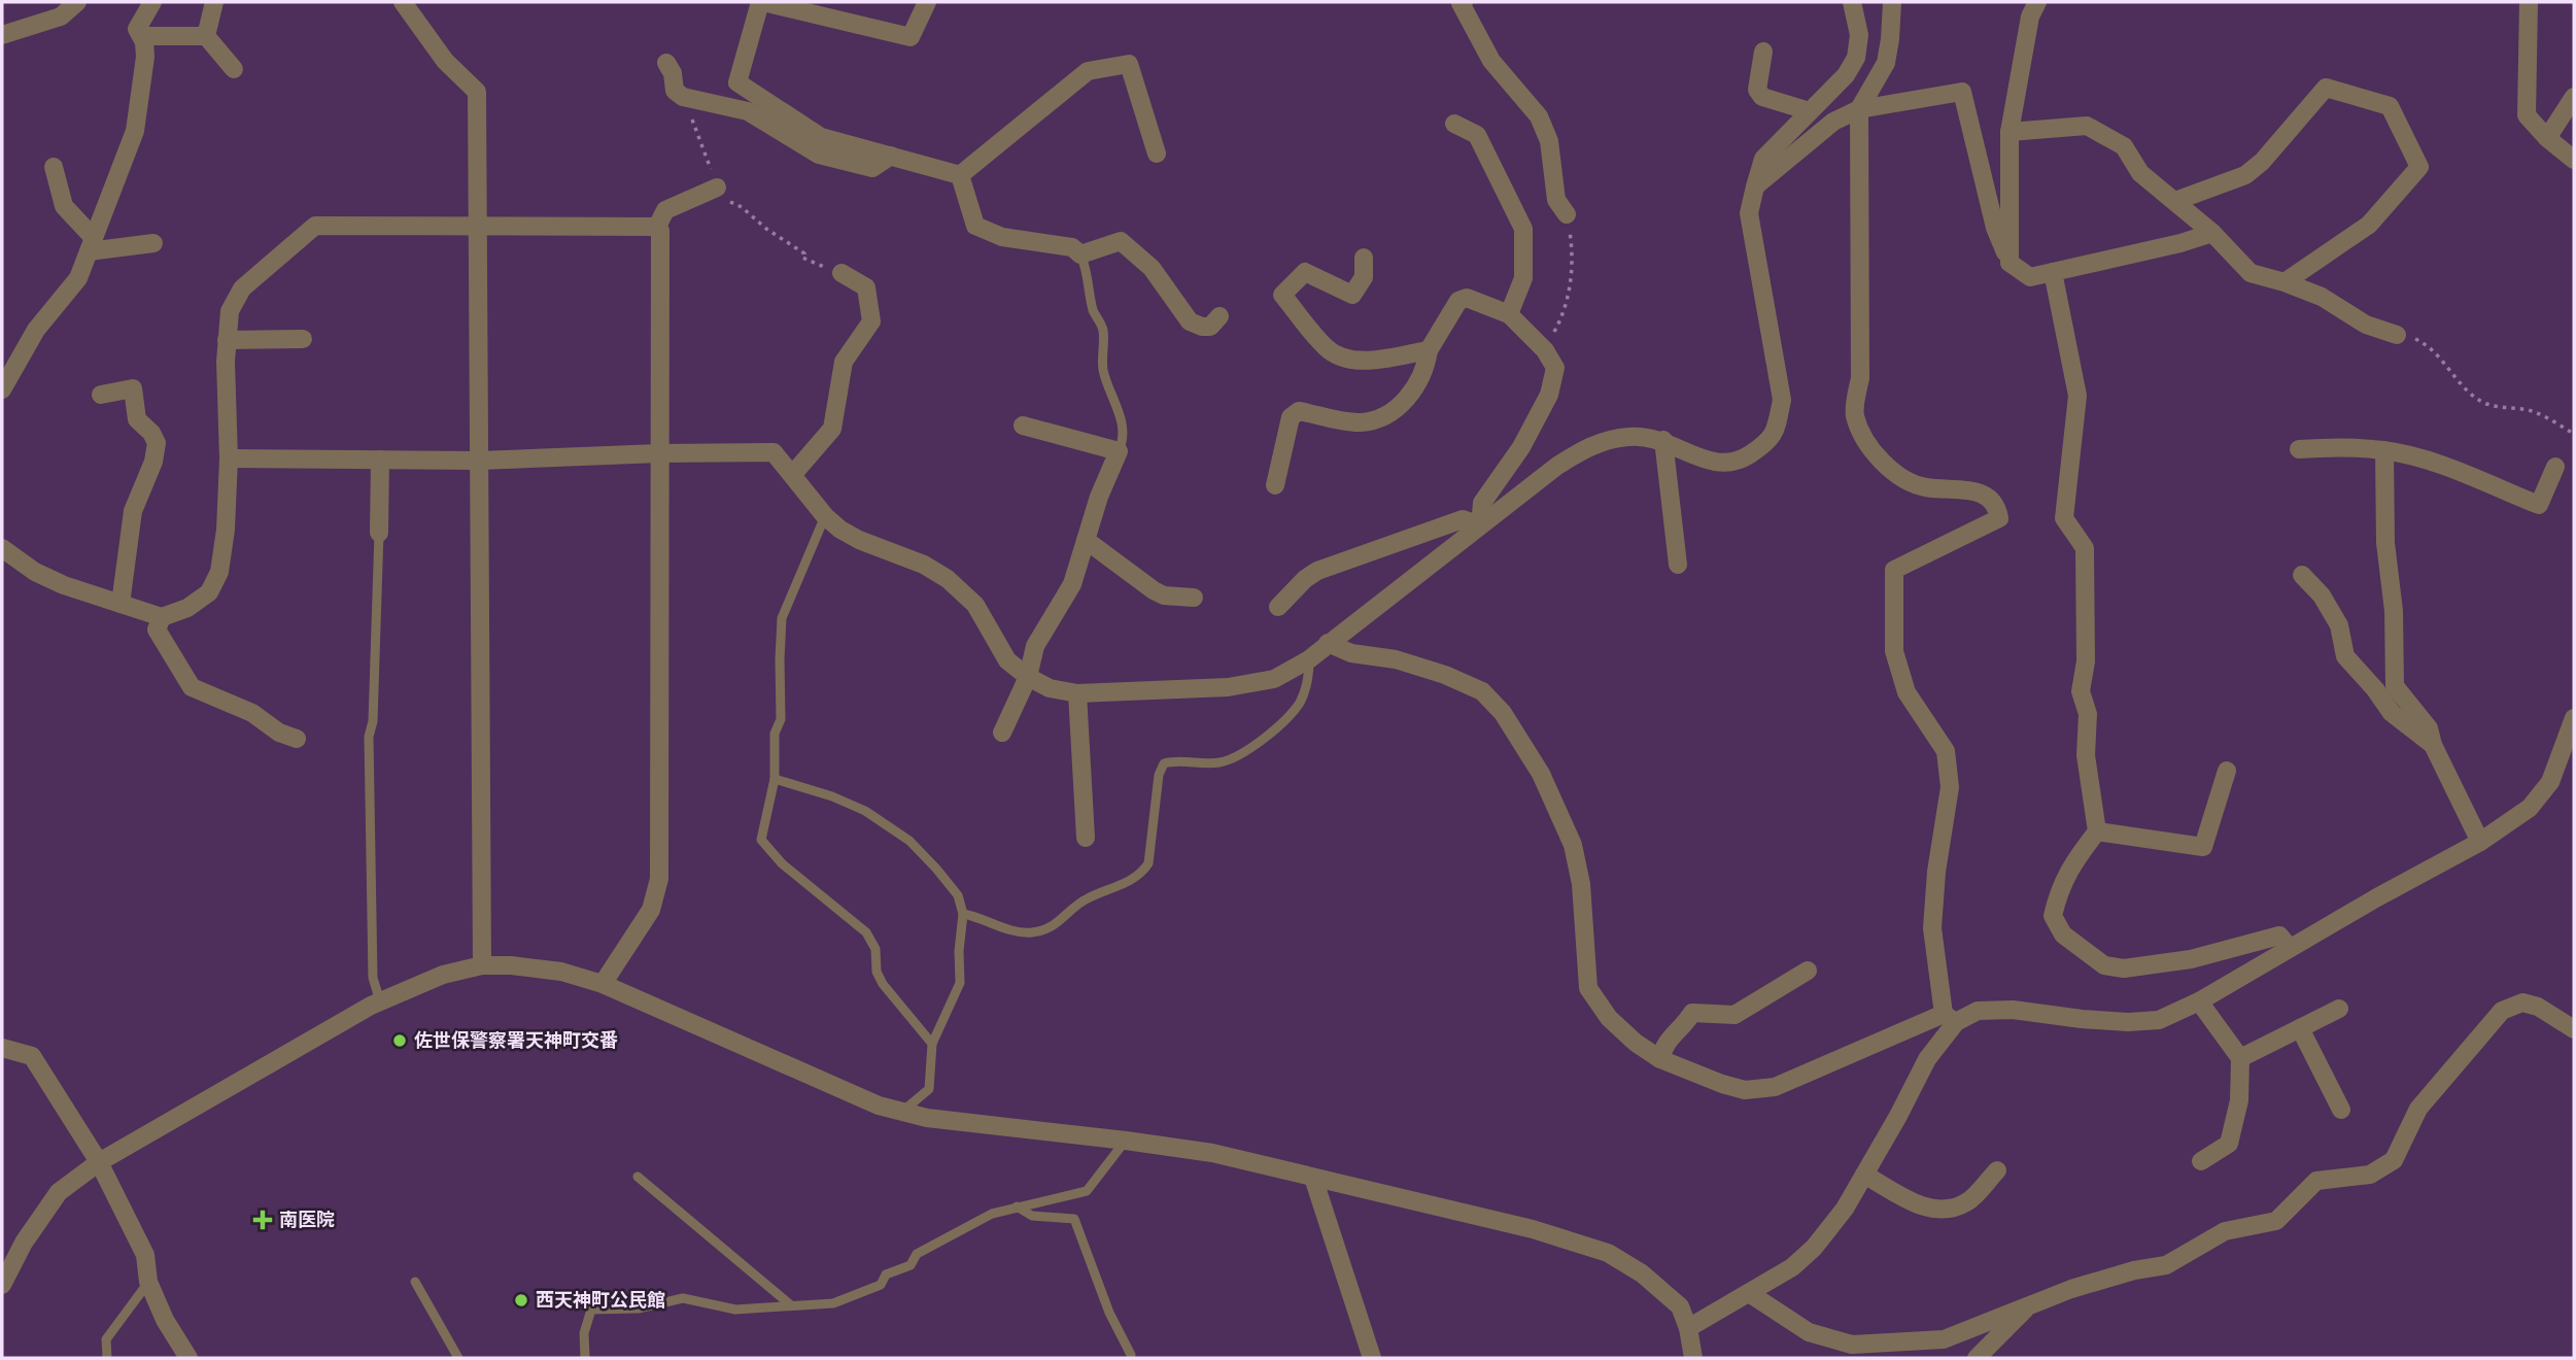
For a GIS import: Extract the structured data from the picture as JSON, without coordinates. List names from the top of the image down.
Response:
{
  "places": {
    "other": ["佐世保警察署天神町交番", "西天神町公民館"],
    "health": ["南医院"]
  }
}
